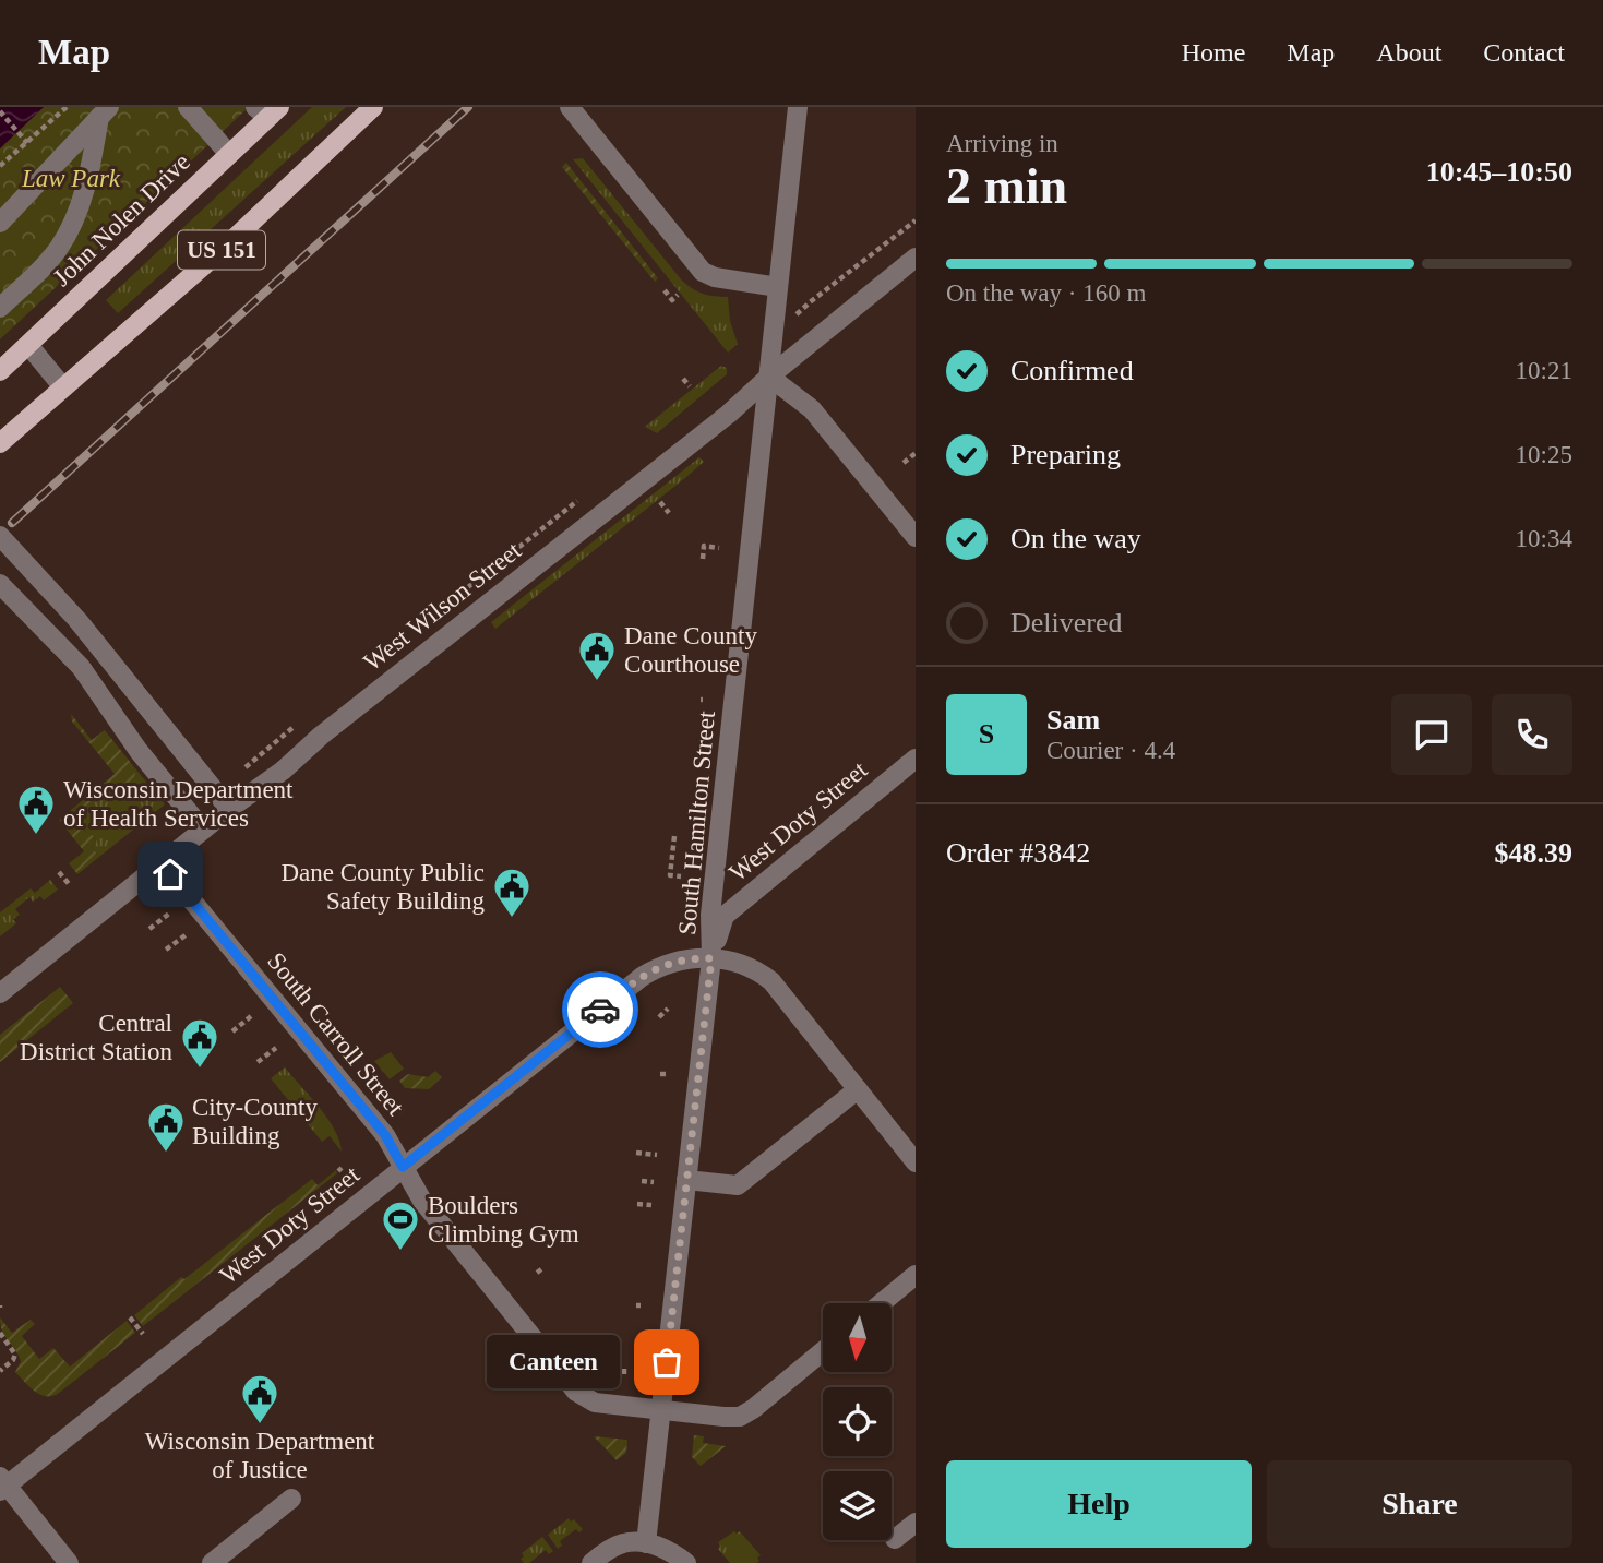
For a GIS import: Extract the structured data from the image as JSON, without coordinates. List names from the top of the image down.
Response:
{
  "streets": {
    "main road": ["John Nolen Drive", "US 151"],
    "street": [
      "West Wilson Street",
      "West Doty Street",
      "South Hamilton Street",
      "South Carroll Street"
    ]
  },
  "crossings": [
    ["West Wilson Street", "South Hamilton Street"],
    ["West Wilson Street", "South Carroll Street"],
    ["West Doty Street", "South Hamilton Street"],
    ["West Doty Street", "South Carroll Street"],
    ["South Hamilton Street", "South Carroll Street"]
  ],
  "parks": ["Law Park"],
  "places": {
    "public building": [
      "Dane County Courthouse",
      "Wisconsin Department of Health Services",
      "Dane County Public Safety Building",
      "Central District Station",
      "City-County Building",
      "Wisconsin Department of Justice"
    ],
    "sports": ["Boulders Climbing Gym"],
    "other": ["Canteen"]
  },
  "north": "bottom",
  "page": {
    "header": "Map",
    "nav": [
      "Home",
      "Map",
      "About",
      "Contact"
    ],
    "heading": ["2 min", "Arriving in", "10:45–10:50"],
    "panel": [
      "Sam",
      "Courier · 4.4",
      "Order #3842",
      "$48.39"
    ],
    "bar": "On the way · 160 m",
    "list": [
      ["Confirmed", "10:21"],
      ["Preparing", "10:25"],
      ["On the way", "10:34"],
      "Delivered"
    ],
    "round": "S",
    "bubble": "Canteen",
    "buttons": ["Help", "Share"]
  }
}
